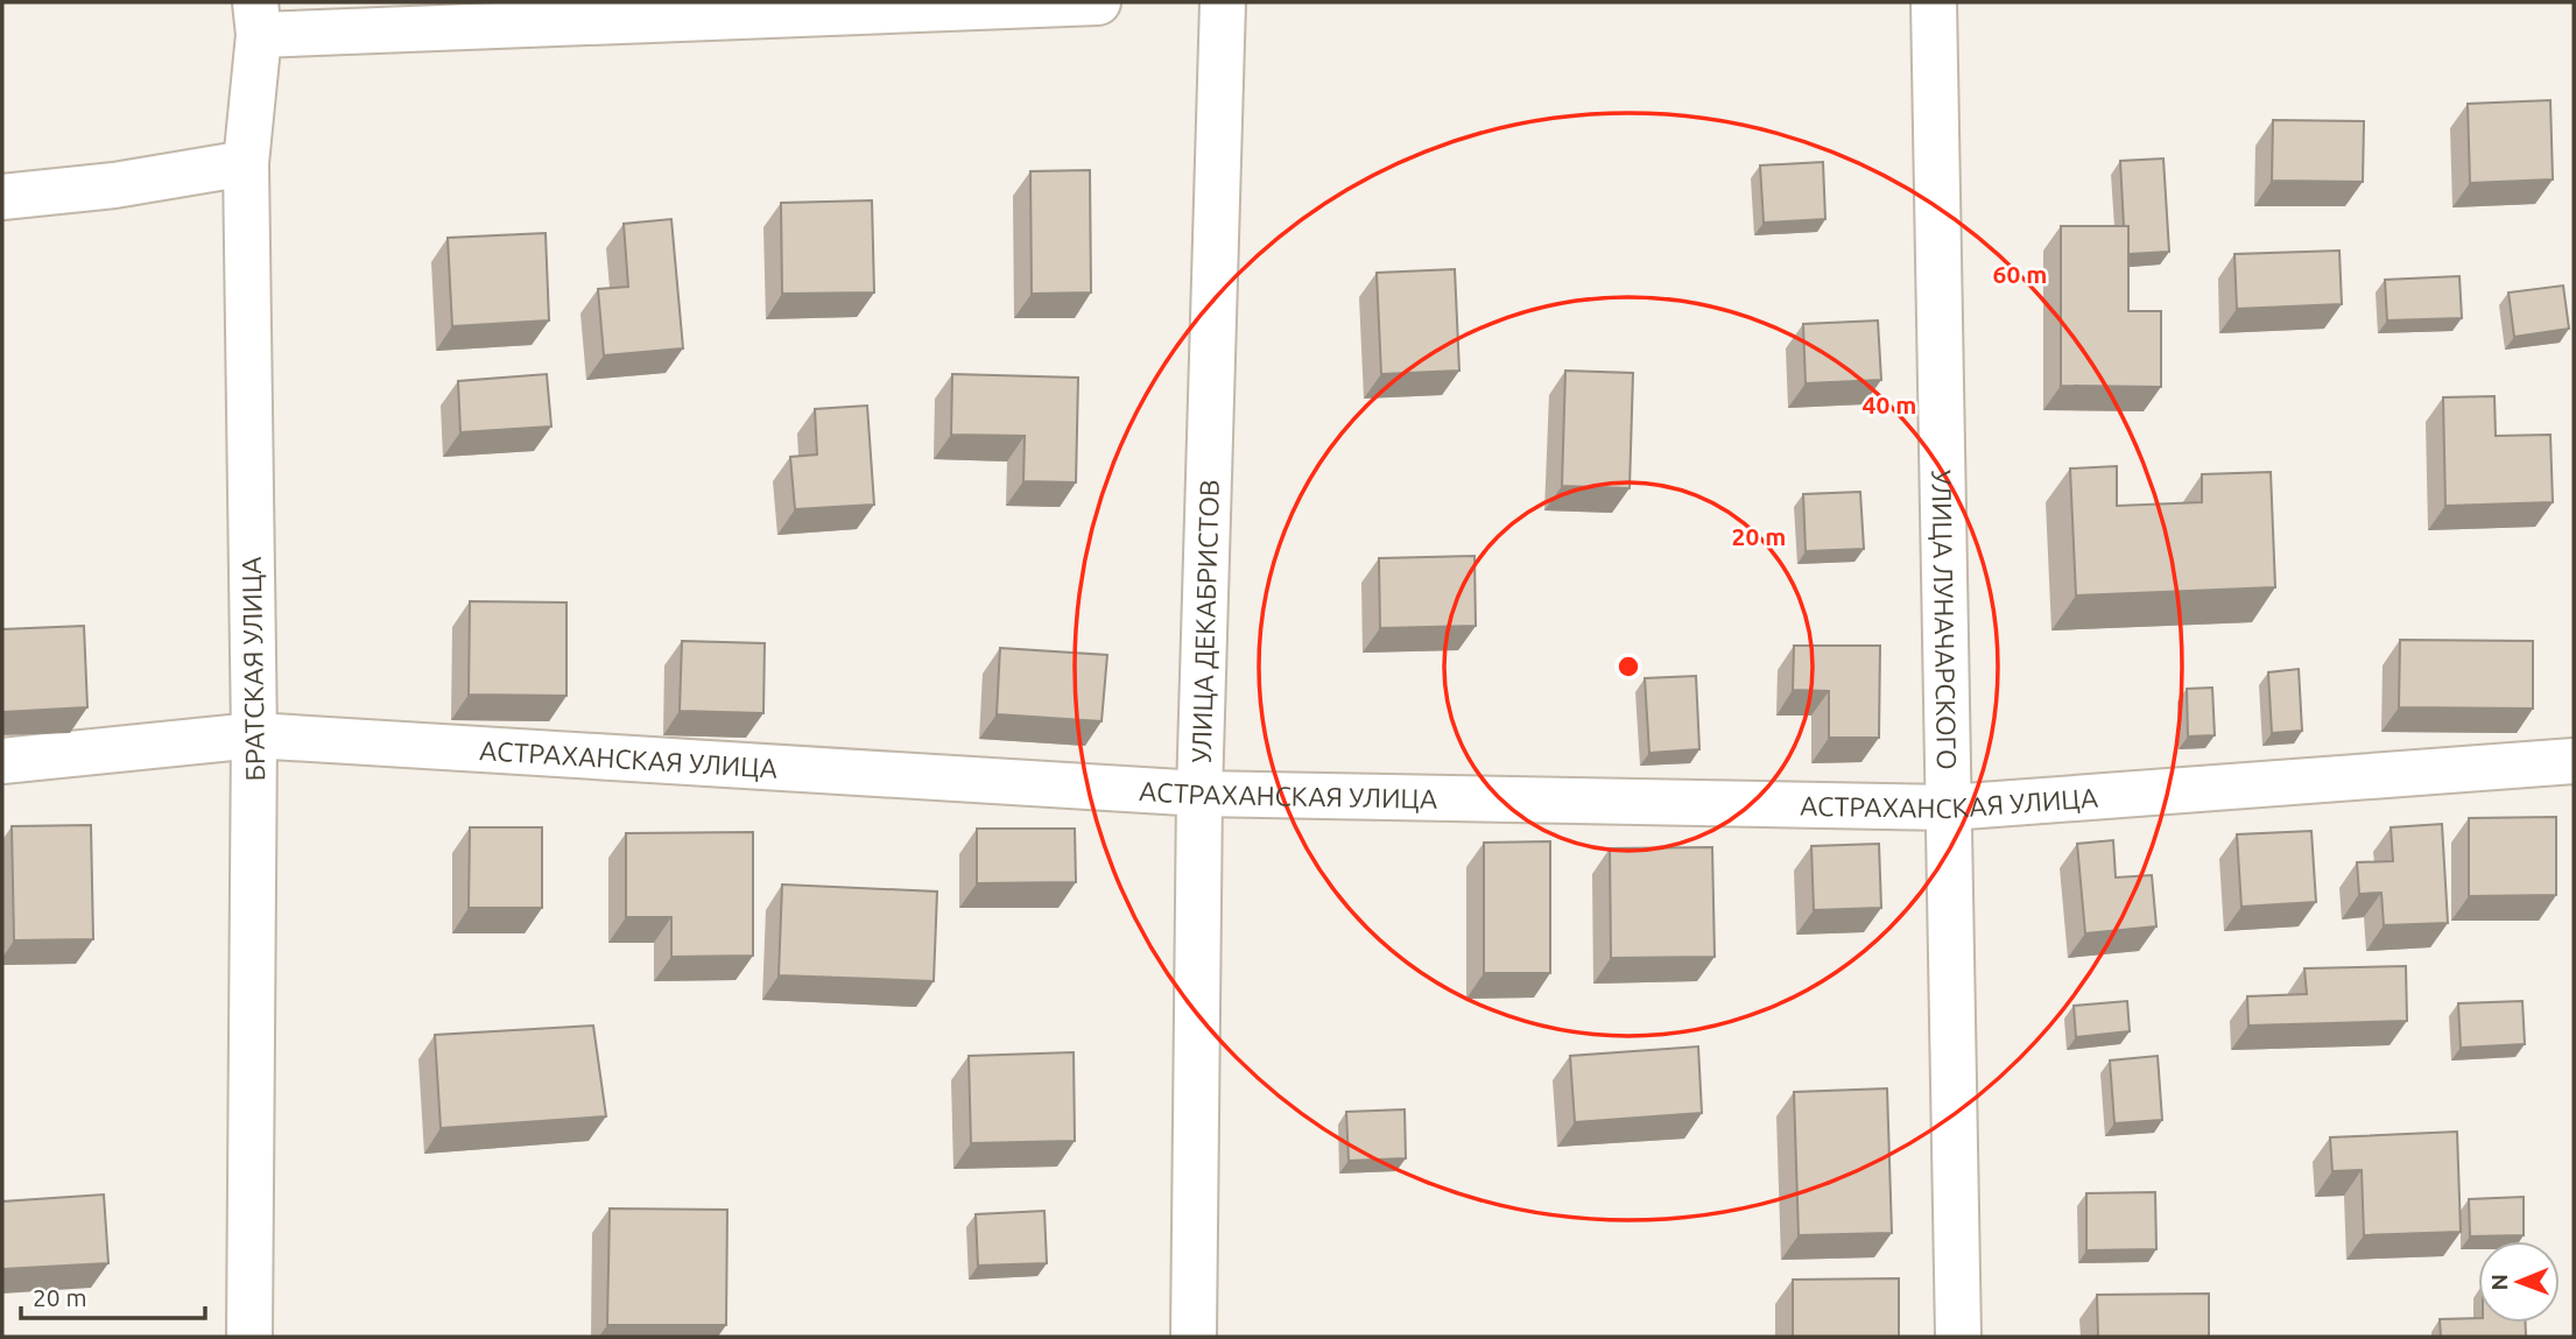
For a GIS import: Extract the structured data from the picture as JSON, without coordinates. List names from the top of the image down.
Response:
{
  "streets": {
    "street": [
      "УЛИЦА ДЕКАБРИСТОВ",
      "УЛИЦА ЛУНАЧАРСКОГО",
      "БРАТСКАЯ УЛИЦА",
      "АСТРАХАНСКАЯ УЛИЦА"
    ]
  },
  "crossings": [
    ["УЛИЦА ДЕКАБРИСТОВ", "АСТРАХАНСКАЯ УЛИЦА"],
    ["УЛИЦА ЛУНАЧАРСКОГО", "АСТРАХАНСКАЯ УЛИЦА"],
    ["БРАТСКАЯ УЛИЦА", "АСТРАХАНСКАЯ УЛИЦА"]
  ],
  "scale_bar": "20 m",
  "north": "left",
  "rings": ["60 m", "40 m", "20 m"]
}
